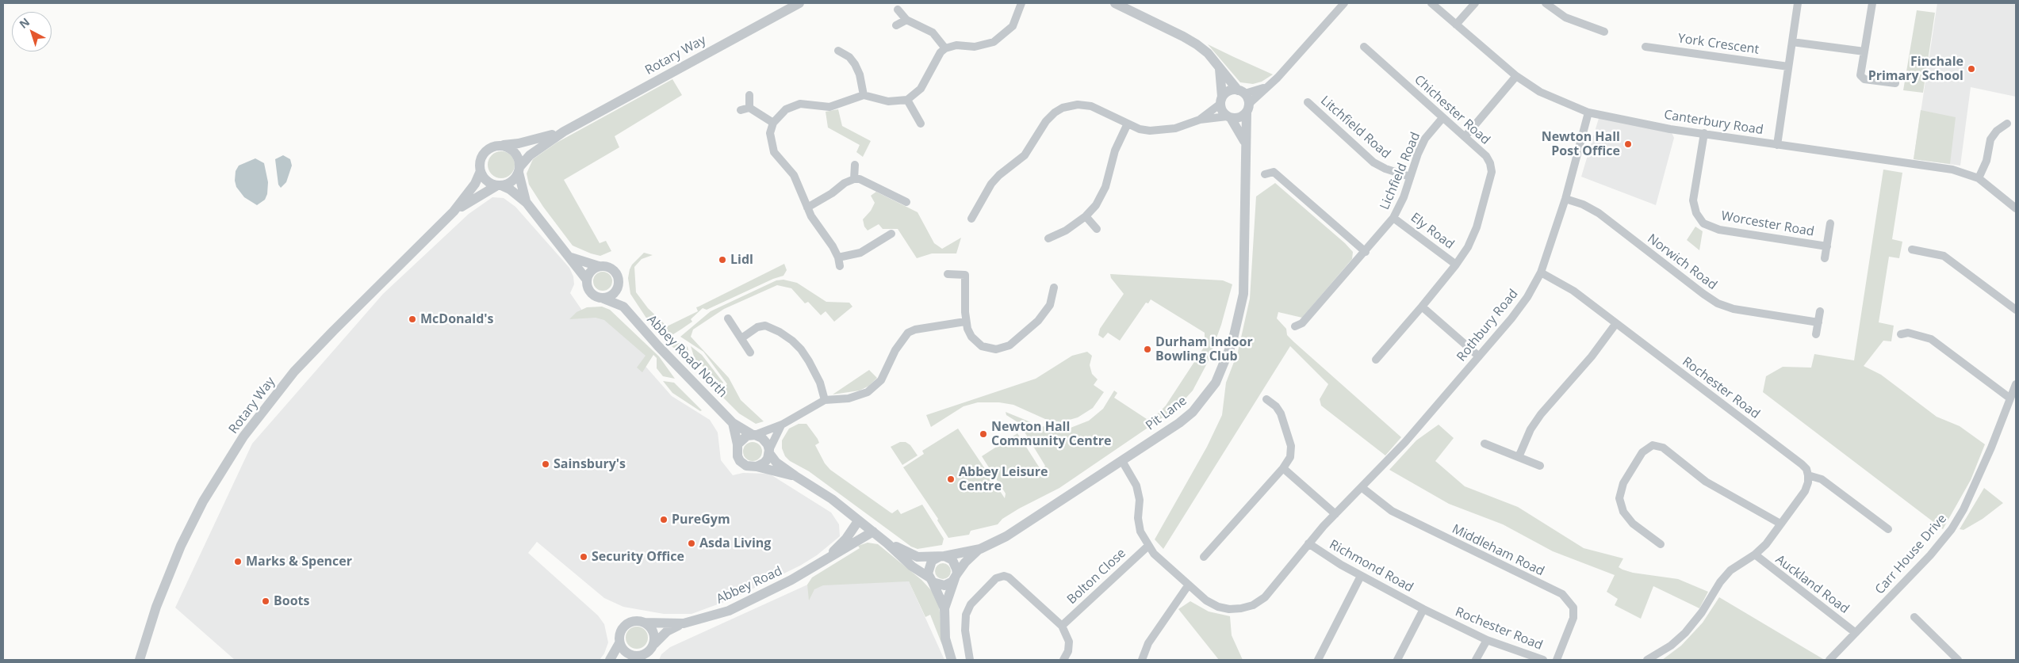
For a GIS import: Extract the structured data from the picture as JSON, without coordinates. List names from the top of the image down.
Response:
{
  "streets": {
    "street": [
      "York Crescent",
      "Rotary Way",
      "Chichester Road",
      "Canterbury Road",
      "Litchfield Road",
      "Lichfield Road",
      "Worcester Road",
      "Ely Road",
      "Norwich Road",
      "Rothbury Road",
      "Abbey Road North",
      "Rochester Road",
      "Pit Lane",
      "Middleham Road",
      "Carr House Drive",
      "Richmond Road",
      "Bolton Close",
      "Auckland Road",
      "Abbey Road"
    ]
  },
  "crossings": [
    ["Chichester Road", "Lichfield Road"],
    ["Chichester Road", "Ely Road"],
    ["Canterbury Road", "Worcester Road"],
    ["Canterbury Road", "Rothbury Road"],
    ["Litchfield Road", "Lichfield Road"],
    ["Lichfield Road", "Ely Road"],
    ["Norwich Road", "Rothbury Road"],
    ["Rothbury Road", "Rochester Road"],
    ["Rothbury Road", "Pit Lane"],
    ["Rothbury Road", "Middleham Road"],
    ["Rothbury Road", "Richmond Road"],
    ["Rothbury Road", "Bolton Close"],
    ["Rochester Road", "Richmond Road"],
    ["Carr House Drive", "Auckland Road"]
  ],
  "places": [
    "Finchale Primary School",
    "Newton Hall Post Office",
    "Lidl",
    "McDonald's",
    "Durham Indoor Bowling Club",
    "Newton Hall Community Centre",
    "Sainsbury's",
    "Abbey Leisure Centre",
    "PureGym",
    "Asda Living",
    "Security Office",
    "Marks & Spencer",
    "Boots"
  ],
  "north": "top left"
}
